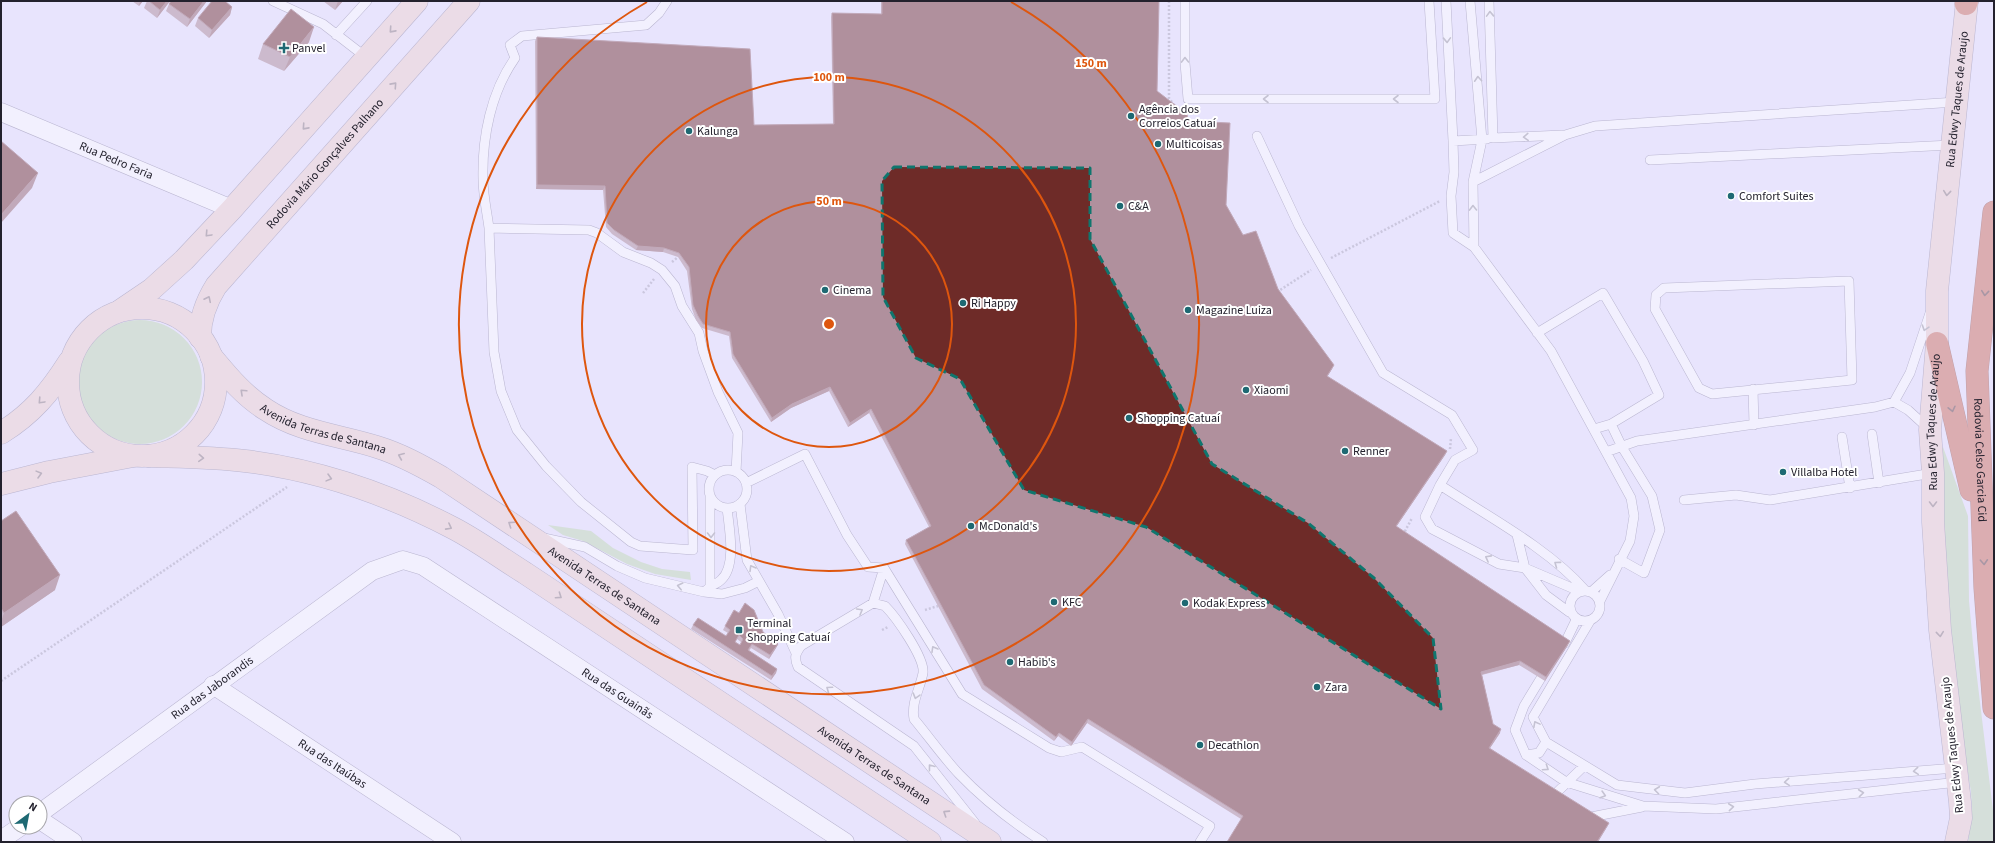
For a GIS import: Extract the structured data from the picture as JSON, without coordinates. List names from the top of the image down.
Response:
{
  "streets": {
    "highway": ["Rodovia Celso Garcia Cid"],
    "street": [
      "Rua Edwy Taques de Araujo",
      "Rua Pedro Faria",
      "Rodovia Mário Gonçalves Palhano",
      "Avenida Terras de Santana",
      "Rua das Jaborandis",
      "Rua das Guainãs",
      "Rua das Itaúbas"
    ]
  },
  "crossings": [
    ["Rua das Jaborandis", "Rua das Guainãs"],
    ["Rua das Jaborandis", "Rua das Itaúbas"]
  ],
  "one_way": ["Rua Edwy Taques de Araujo"],
  "places": {
    "health": ["Panvel"],
    "other": [
      "Agência dos Correios Catuaí",
      "Kalunga",
      "Multicoisas",
      "Comfort Suites",
      "C&A",
      "Cinema",
      "Ri Happy",
      "Magazine Luiza",
      "Xiaomi",
      "Shopping Catuaí",
      "Renner",
      "Villalba Hotel",
      "McDonald's",
      "KFC",
      "Kodak Express",
      "Habib's",
      "Zara",
      "Decathlon"
    ],
    "transit": ["Terminal Shopping Catuaí"]
  },
  "north": "top right",
  "rings": ["150 m", "100 m", "50 m"]
}
